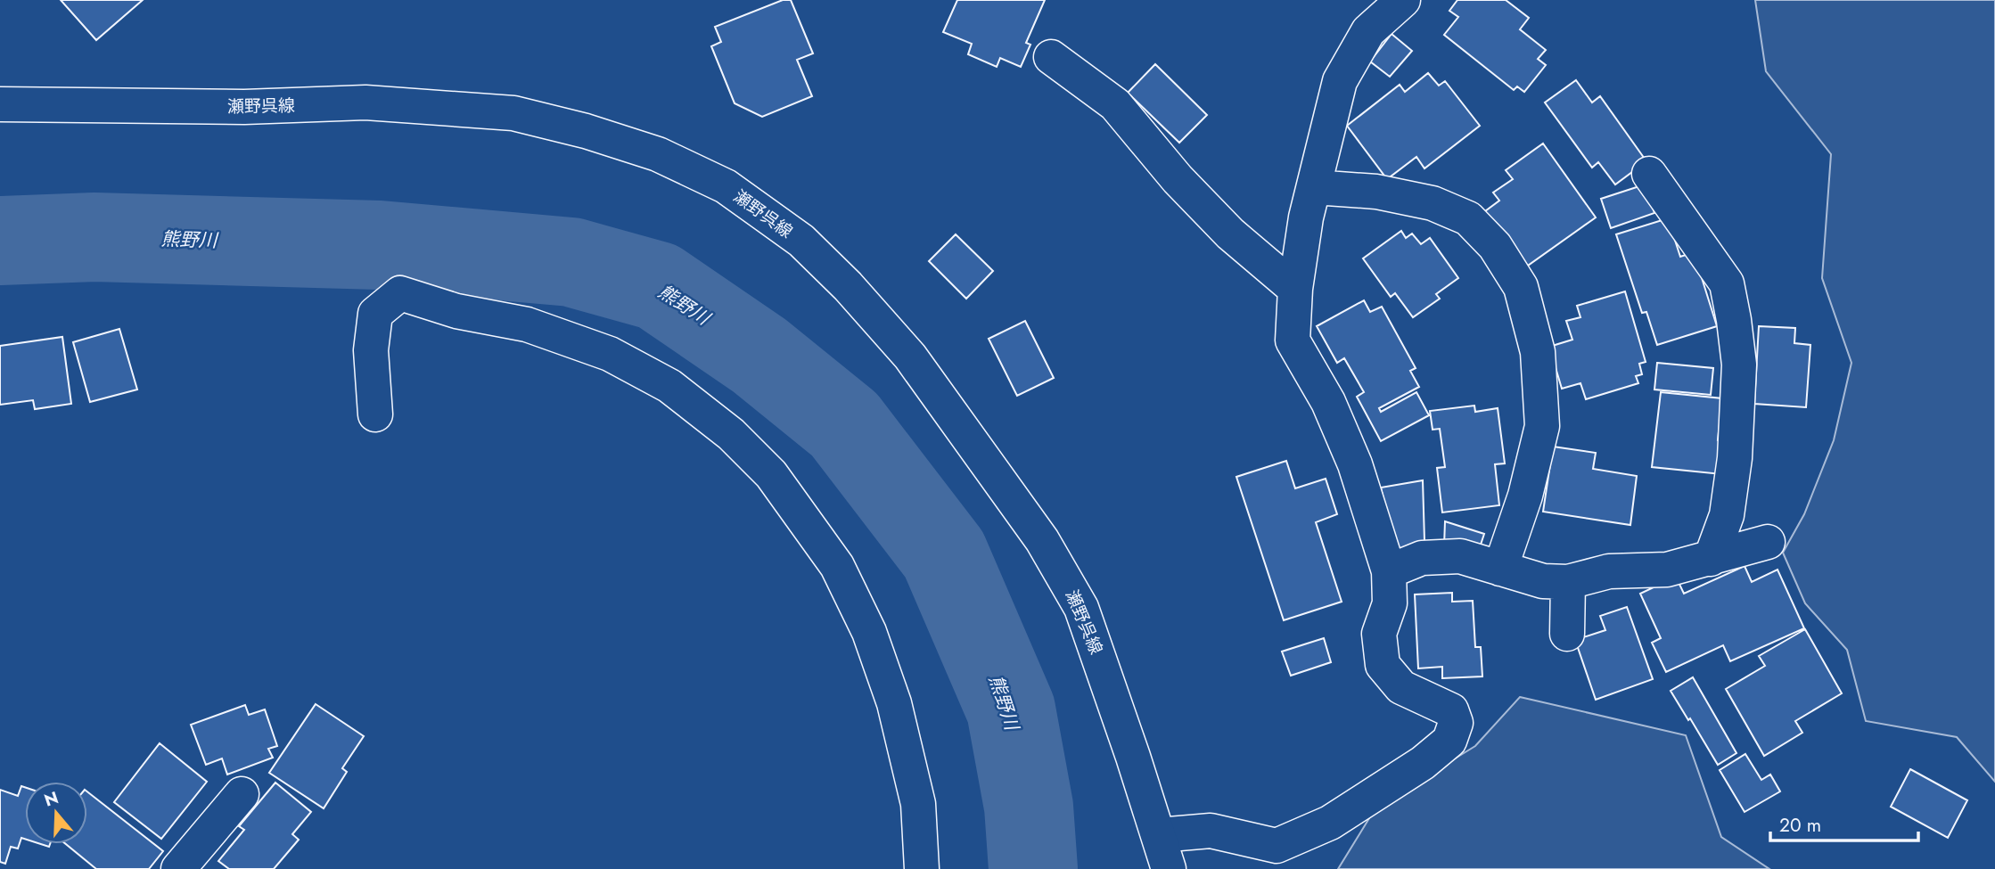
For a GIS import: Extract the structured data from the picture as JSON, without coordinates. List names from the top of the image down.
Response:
{
  "streets": {
    "street": ["瀬野呉線"]
  },
  "water": ["熊野川"],
  "scale_bar": "20 m",
  "north": "top"
}
